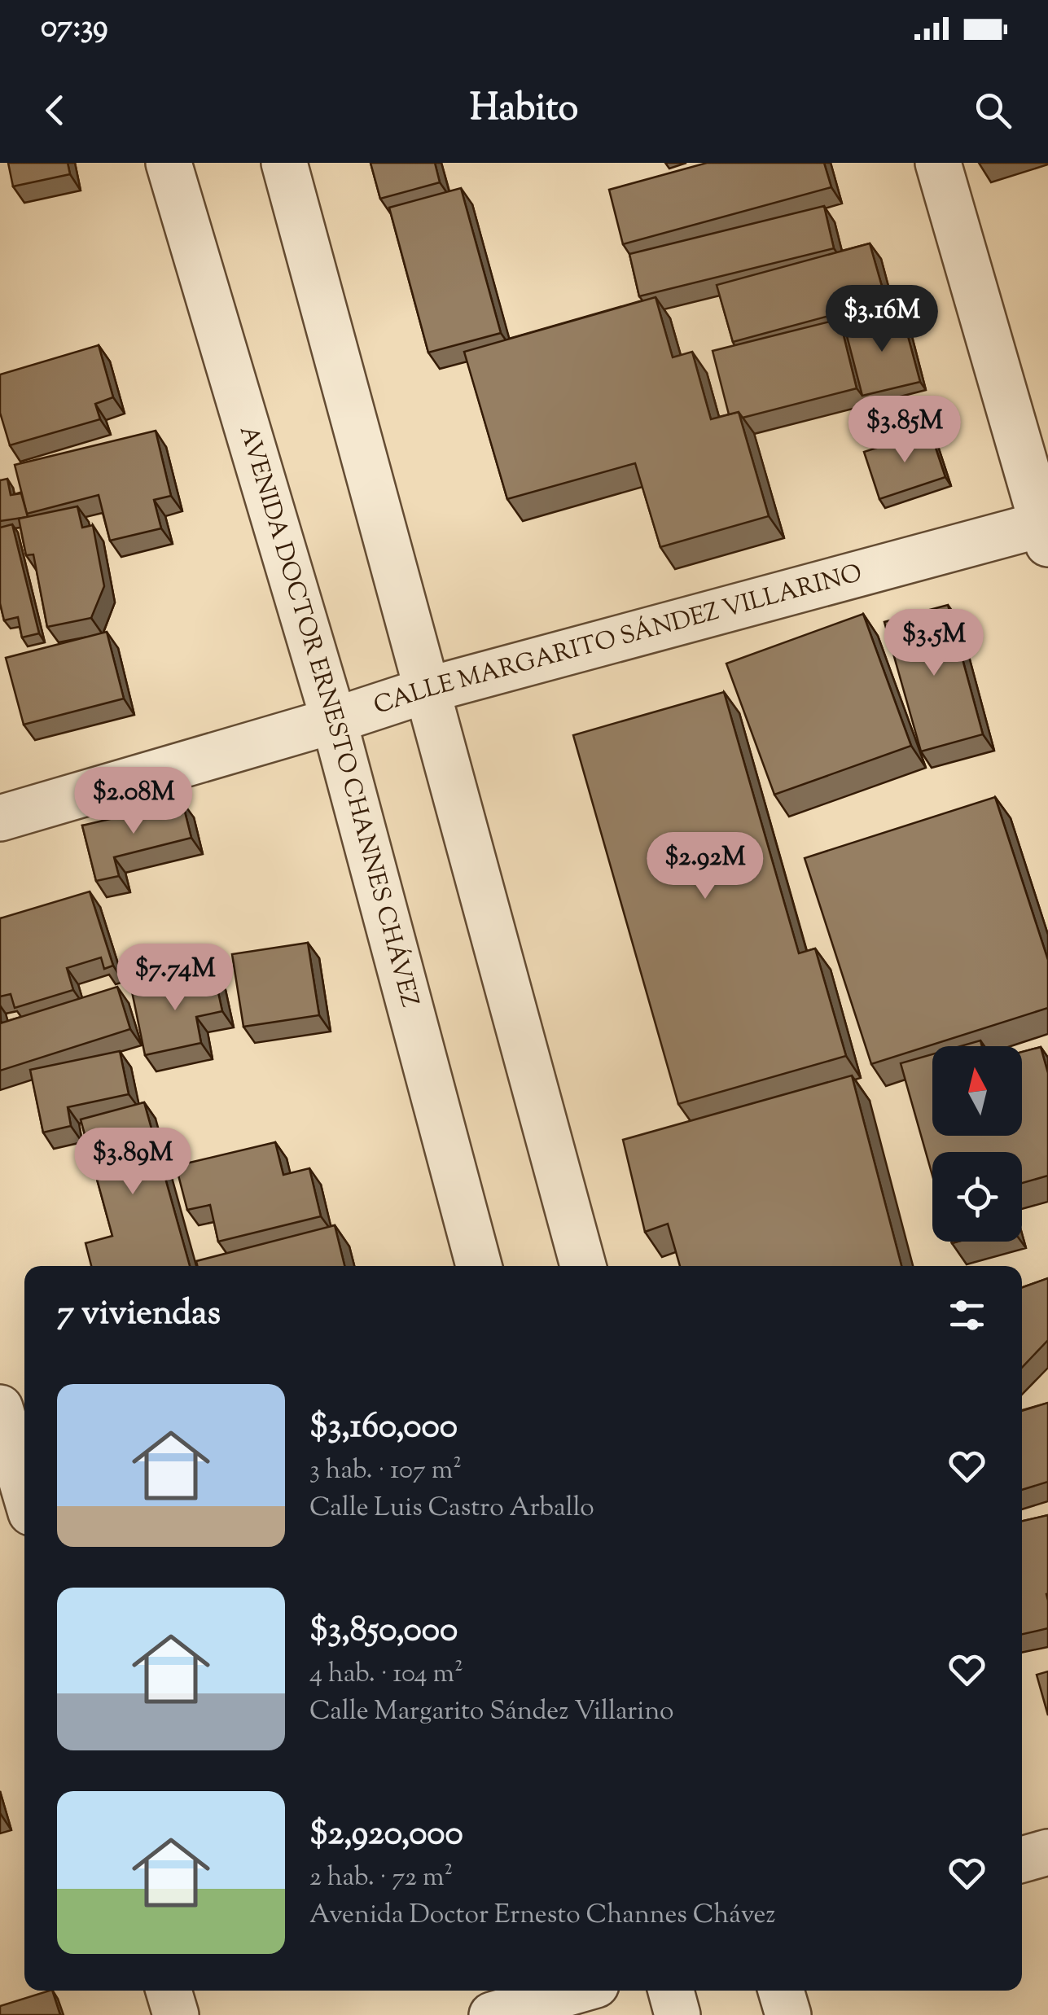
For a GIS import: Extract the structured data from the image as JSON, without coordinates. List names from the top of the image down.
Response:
{
  "streets": {
    "street": ["CALLE MARGARITO SÁNDEZ VILLARINO", "AVENIDA DOCTOR ERNESTO CHANNES CHÁVEZ"]
  },
  "crossings": [
    ["CALLE MARGARITO SÁNDEZ VILLARINO", "AVENIDA DOCTOR ERNESTO CHANNES CHÁVEZ"]
  ],
  "north": "top",
  "page": {
    "status": "07:39",
    "header": "Habito",
    "price": [
      "$3.16M",
      "$3.85M",
      "$3.5M",
      "$2.08M",
      "$2.92M",
      "$7.74M",
      "$3.89M"
    ],
    "heading": "7 viviendas",
    "list": [
      {
        "name": "$3,160,000",
        "note": "3 hab. · 107 m² · Calle Luis Castro Arballo"
      },
      {
        "name": "$3,850,000",
        "note": "4 hab. · 104 m² · Calle Margarito Sández Villarino"
      },
      {
        "name": "$2,920,000",
        "note": "2 hab. · 72 m² · Avenida Doctor Ernesto Channes Chávez"
      }
    ]
  }
}
